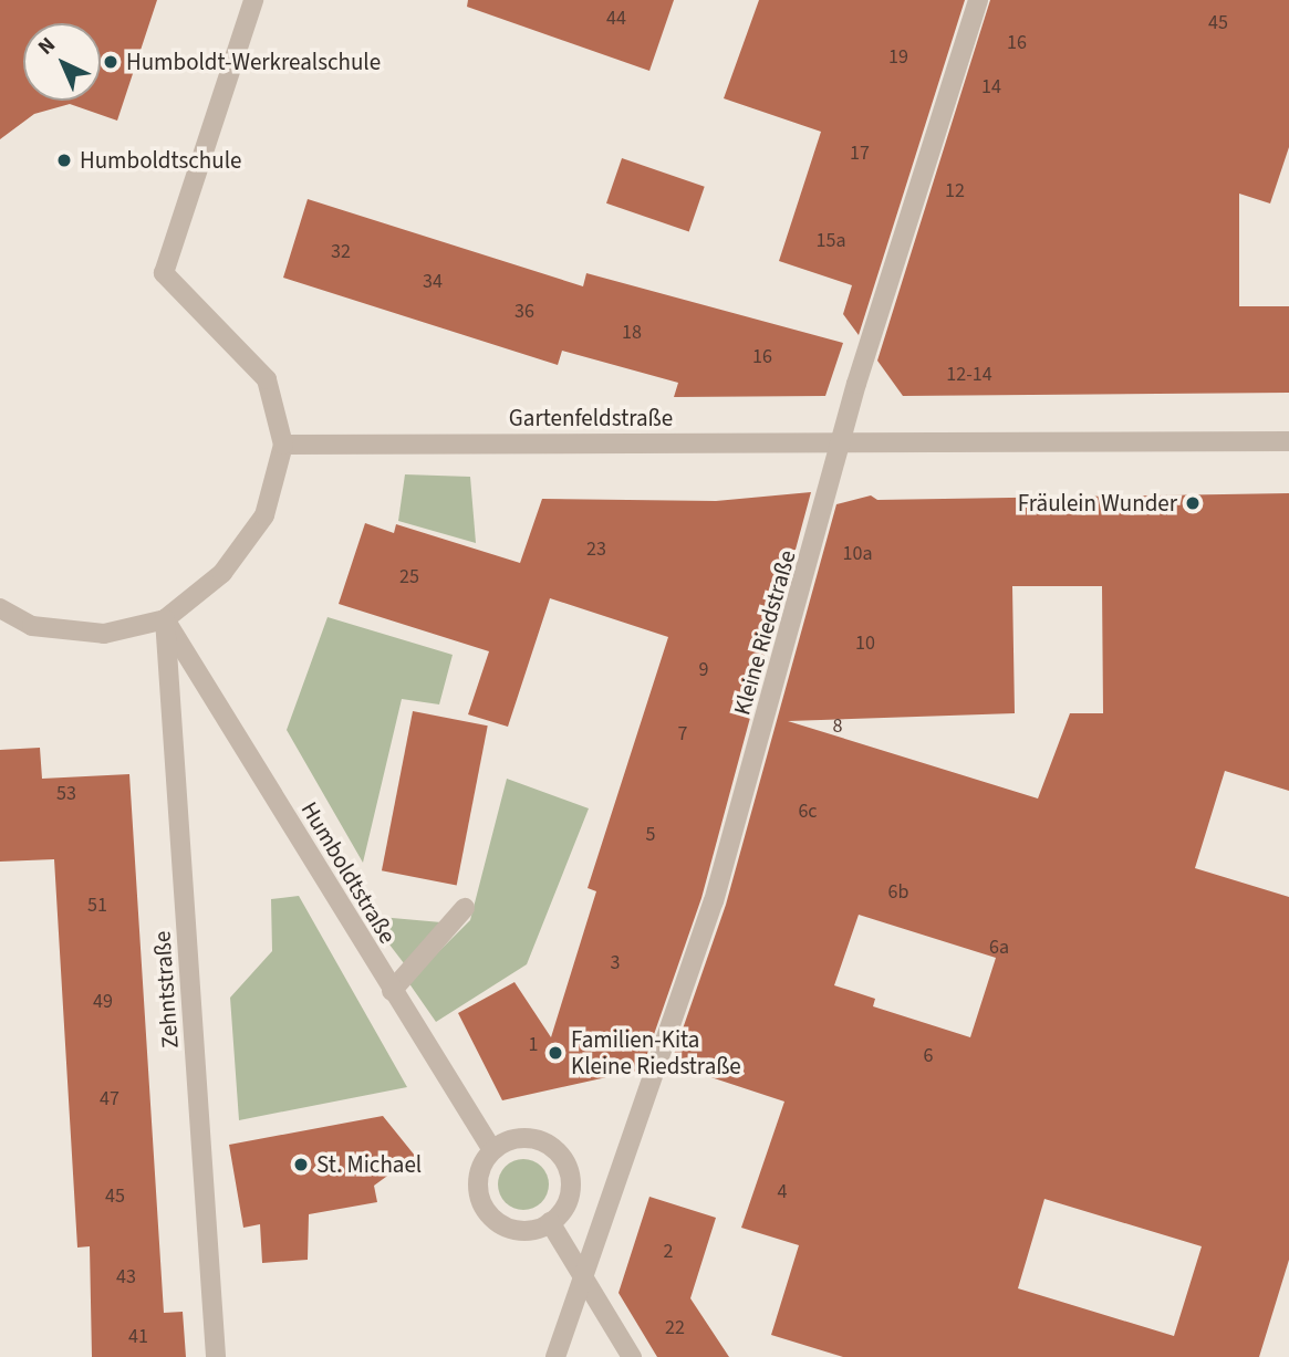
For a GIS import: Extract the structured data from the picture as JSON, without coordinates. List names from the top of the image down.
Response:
{
  "streets": {
    "street": [
      "Gartenfeldstraße",
      "Kleine Riedstraße",
      "Humboldtstraße",
      "Zehntstraße"
    ]
  },
  "crossings": [
    ["Gartenfeldstraße", "Kleine Riedstraße"],
    ["Humboldtstraße", "Zehntstraße"]
  ],
  "places": [
    "Humboldt-Werkrealschule",
    "Humboldtschule",
    "Fräulein Wunder",
    "Familien-Kita Kleine Riedstraße",
    "St. Michael"
  ],
  "house_numbers": [
    "44",
    "45",
    "16",
    "19",
    "14",
    "17",
    "12",
    "15a",
    "32",
    "34",
    "36",
    "18",
    "16",
    "12-14",
    "23",
    "10a",
    "25",
    "10",
    "9",
    "8",
    "7",
    "53",
    "6c",
    "5",
    "6b",
    "51",
    "6a",
    "3",
    "49",
    "1",
    "6",
    "47",
    "4",
    "45",
    "2",
    "43",
    "22",
    "41"
  ],
  "north": "top left"
}
